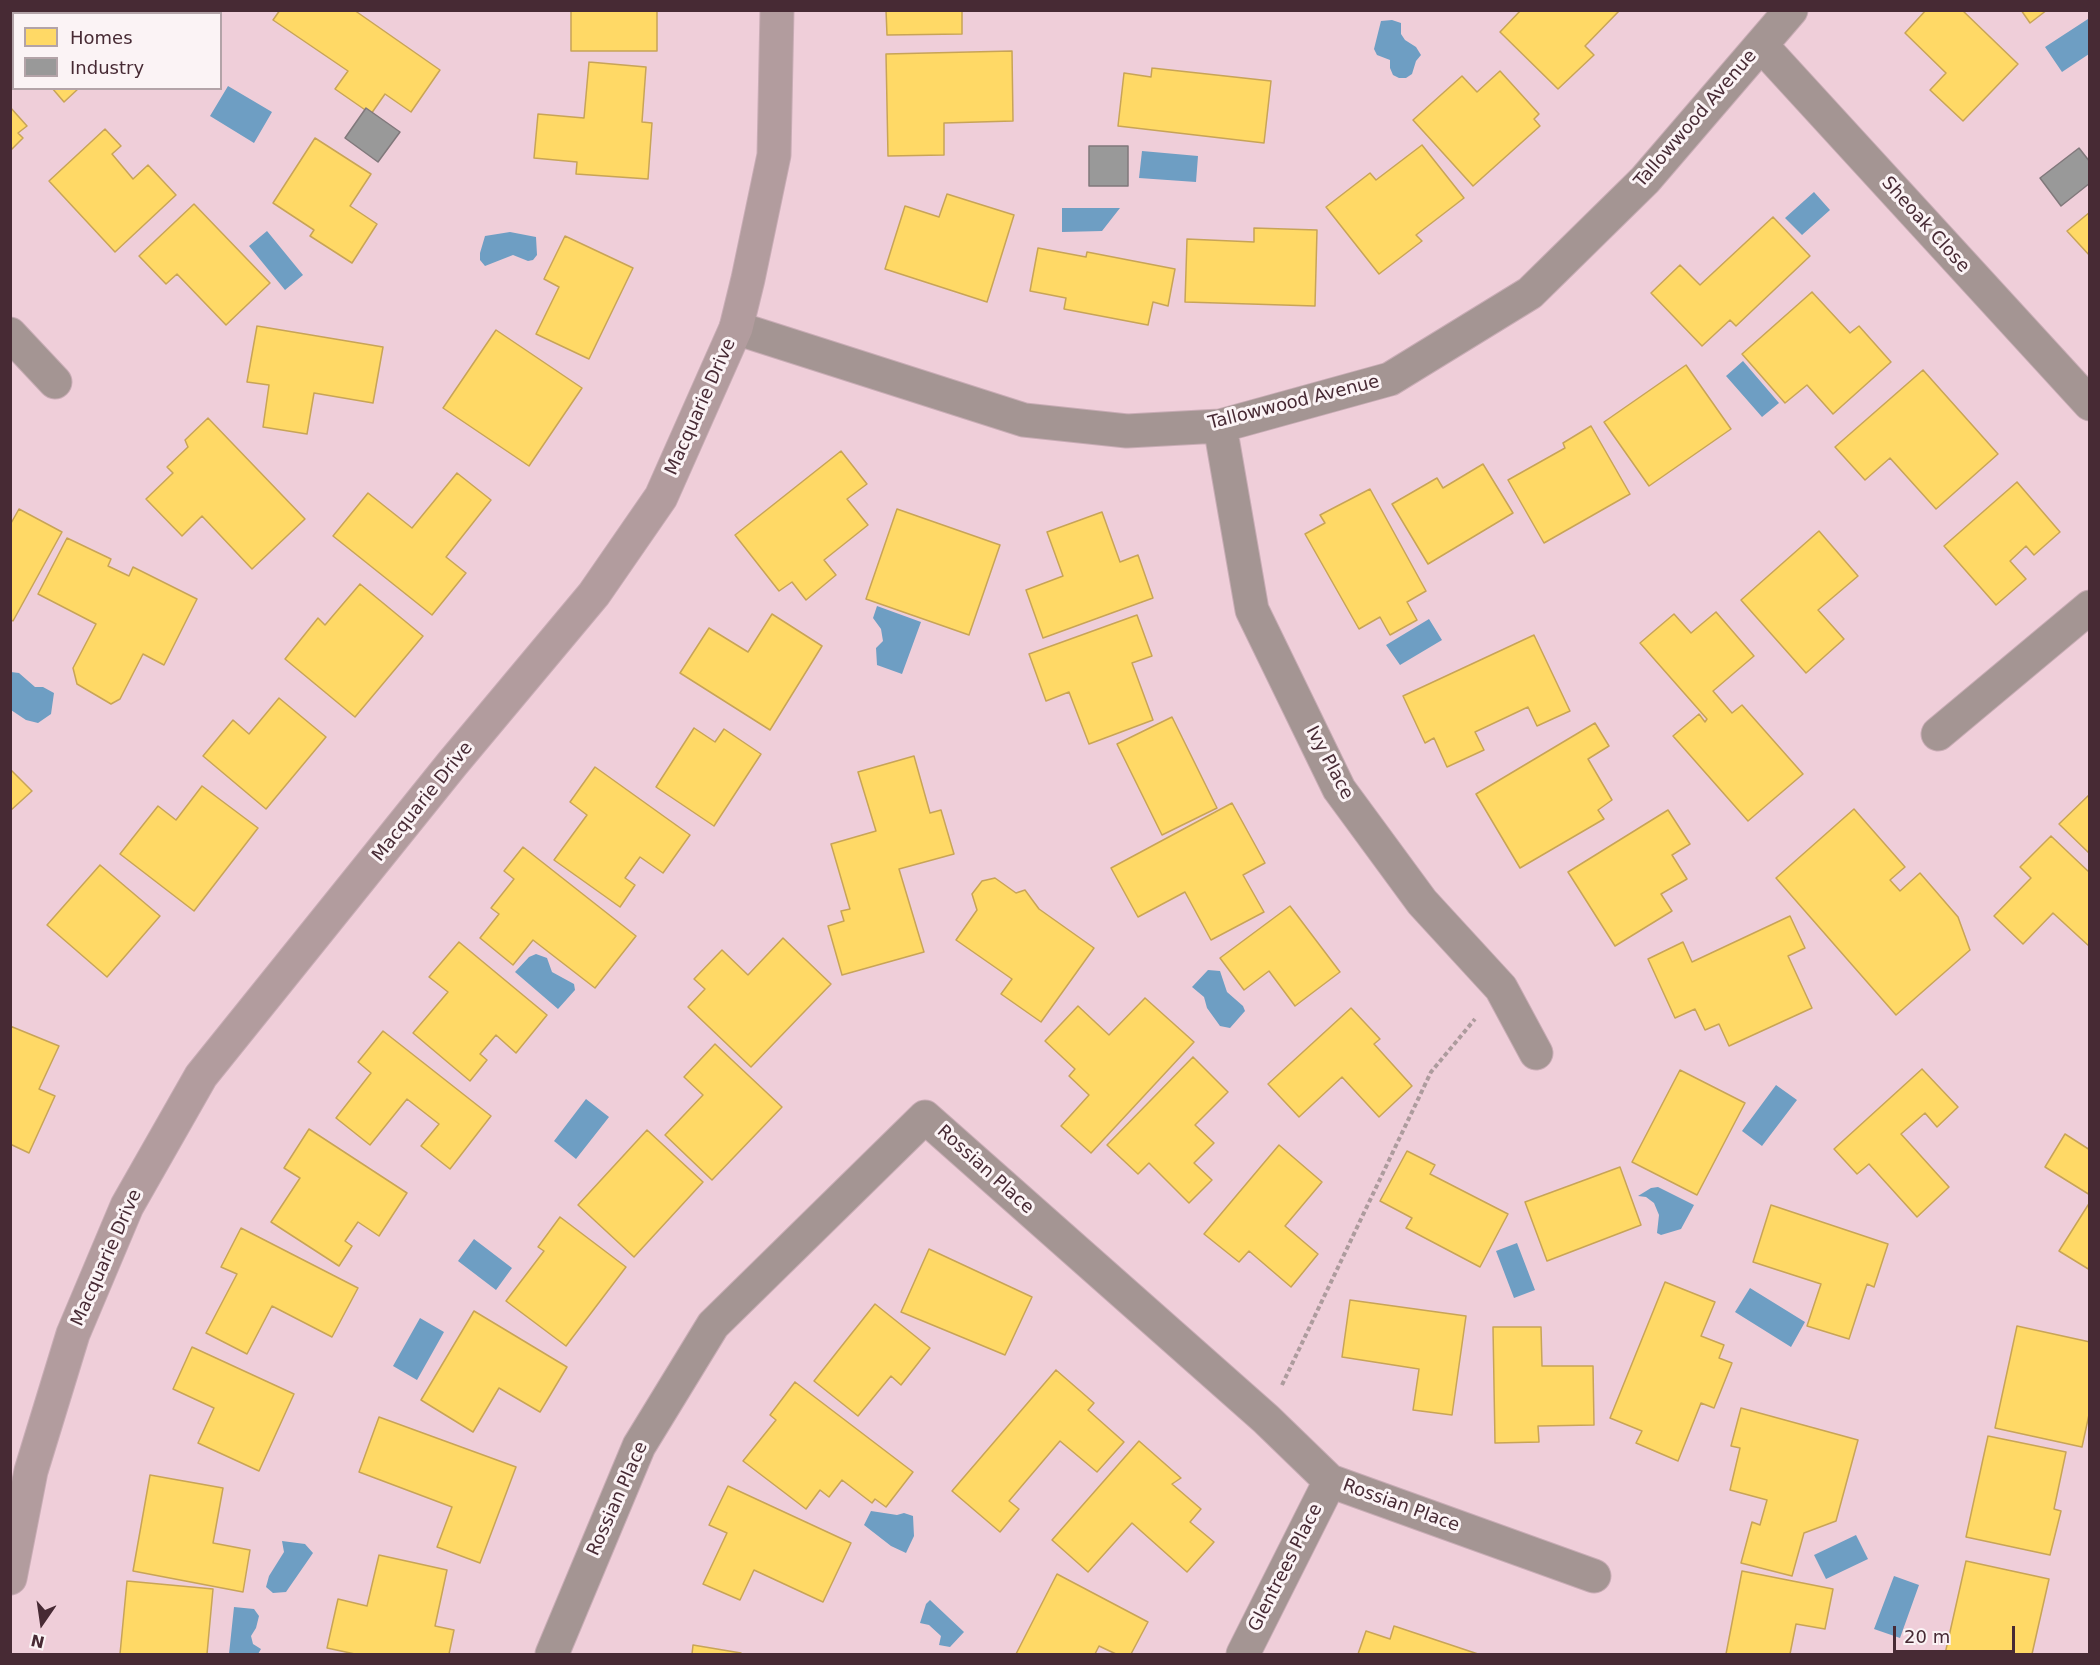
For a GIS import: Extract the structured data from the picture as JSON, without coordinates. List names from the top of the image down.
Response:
{
  "streets": {
    "main road": ["Macquarie Drive"],
    "street": [
      "Tallowwood Avenue",
      "Sheoak Close",
      "Ivy Place",
      "Rossian Place",
      "Glentrees Place"
    ]
  },
  "crossings": [
    ["Tallowwood Avenue", "Sheoak Close"],
    ["Tallowwood Avenue", "Macquarie Drive"],
    ["Tallowwood Avenue", "Ivy Place"],
    ["Rossian Place", "Glentrees Place"]
  ],
  "legend": ["Homes", "Industry"],
  "scale_bar": "20 m",
  "north": "bottom"
}
